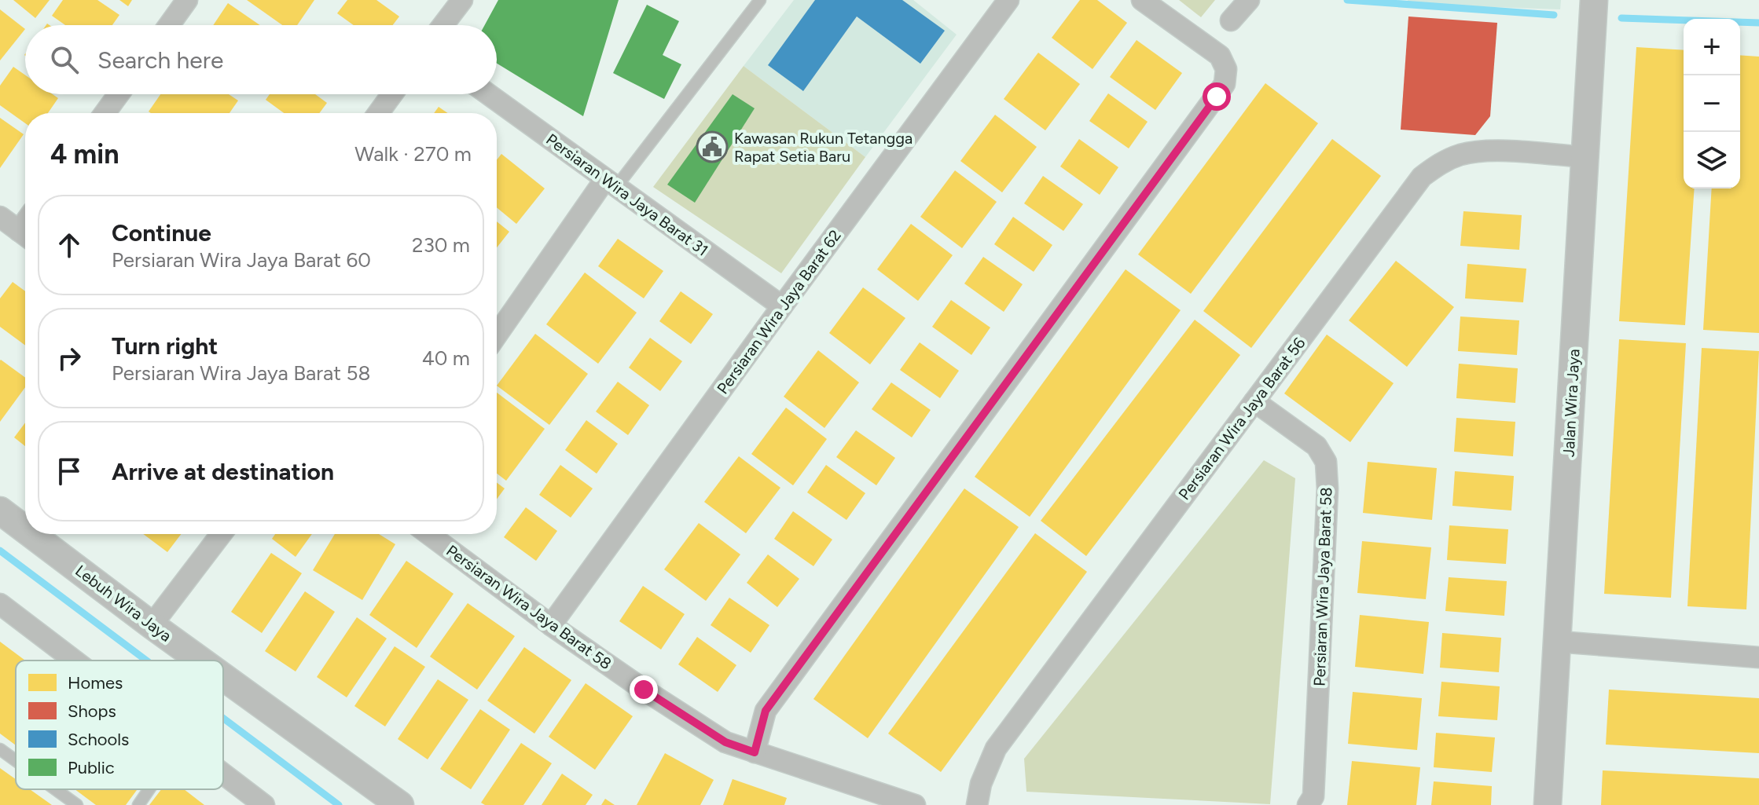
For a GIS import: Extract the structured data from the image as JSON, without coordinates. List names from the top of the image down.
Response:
{
  "streets": {
    "street": [
      "Persiaran Wira Jaya Barat 31",
      "Persiaran Wira Jaya Barat 62",
      "Jalan Wira Jaya",
      "Persiaran Wira Jaya Barat 56",
      "Persiaran Wira Jaya Barat 58",
      "Lebuh Wira Jaya"
    ]
  },
  "crossings": [
    ["Persiaran Wira Jaya Barat 31", "Persiaran Wira Jaya Barat 62"],
    ["Persiaran Wira Jaya Barat 62", "Persiaran Wira Jaya Barat 58"],
    ["Jalan Wira Jaya", "Persiaran Wira Jaya Barat 56"],
    ["Persiaran Wira Jaya Barat 56", "Persiaran Wira Jaya Barat 58"]
  ],
  "places": {
    "public building": ["Kawasan Rukun Tetangga Rapat Setia Baru"]
  },
  "legend": [
    "Homes",
    "Shops",
    "Schools",
    "Public"
  ],
  "page": {
    "map_buttons": ["+", "−"],
    "search": "Search here",
    "heading": ["4 min", "Walk · 270 m"],
    "list": [
      ["Continue", "Persiaran Wira Jaya Barat 60", "230 m"],
      ["Turn right", "Persiaran Wira Jaya Barat 58", "40 m"],
      "Arrive at destination"
    ]
  }
}
